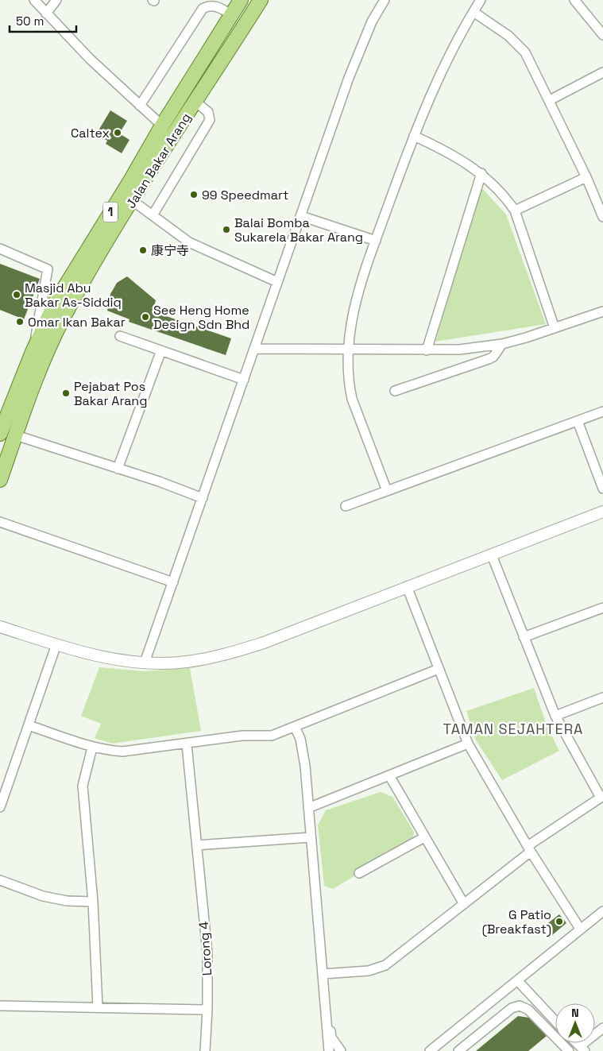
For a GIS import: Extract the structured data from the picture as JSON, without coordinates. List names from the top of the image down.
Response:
{
  "streets": {
    "main road": ["Jalan Bakar Arang", "1"],
    "street": ["Lorong 4"]
  },
  "districts": ["TAMAN SEJAHTERA"],
  "places": [
    "Caltex",
    "99 Speedmart",
    "Balai Bomba Sukarela Bakar Arang",
    "康宁寺",
    "Masjid Abu Bakar As-Siddiq",
    "See Heng Home Design Sdn Bhd",
    "Omar Ikan Bakar",
    "Pejabat Pos Bakar Arang",
    "G Patio (Breakfast)"
  ],
  "scale_bar": "50 m",
  "north": "top"
}
